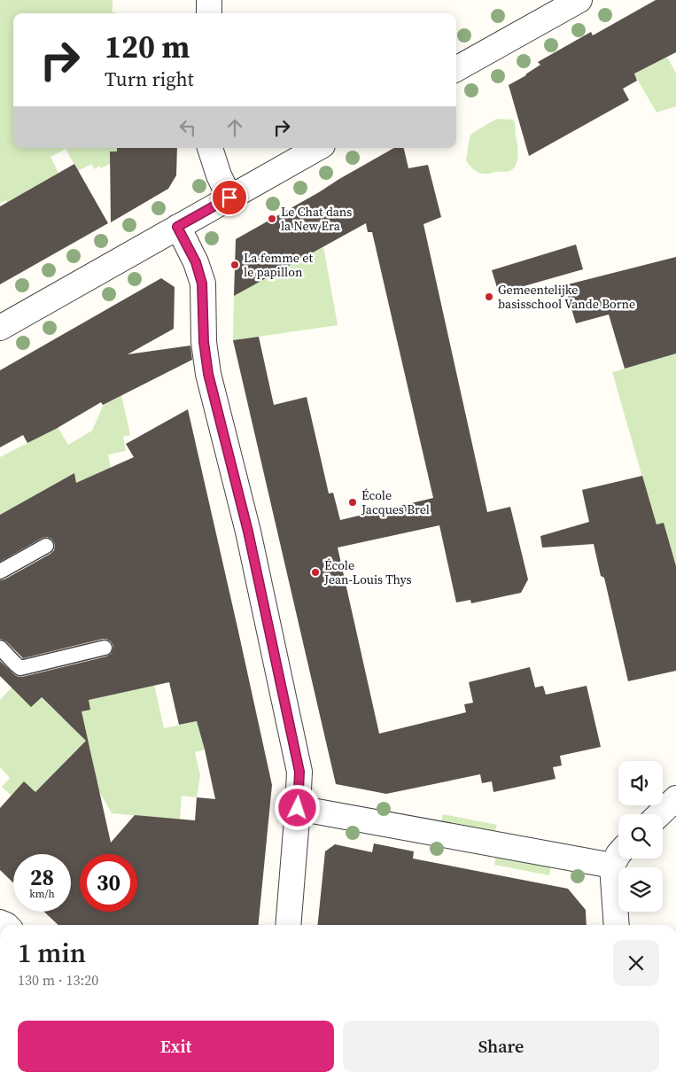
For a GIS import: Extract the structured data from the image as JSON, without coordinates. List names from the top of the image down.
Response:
{
  "places": [
    "Le Chat dans la New Era",
    "La femme et le papillon",
    "Gemeentelijke basisschool Vande Borne",
    "École Jacques Brel",
    "École Jean-Louis Thys"
  ],
  "page": {
    "turn": ["120 m", "Turn right"],
    "speed": "28 km/h",
    "limit": "30",
    "heading": ["1 min", "130 m · 13:20"],
    "buttons": ["Exit", "Share"]
  }
}
